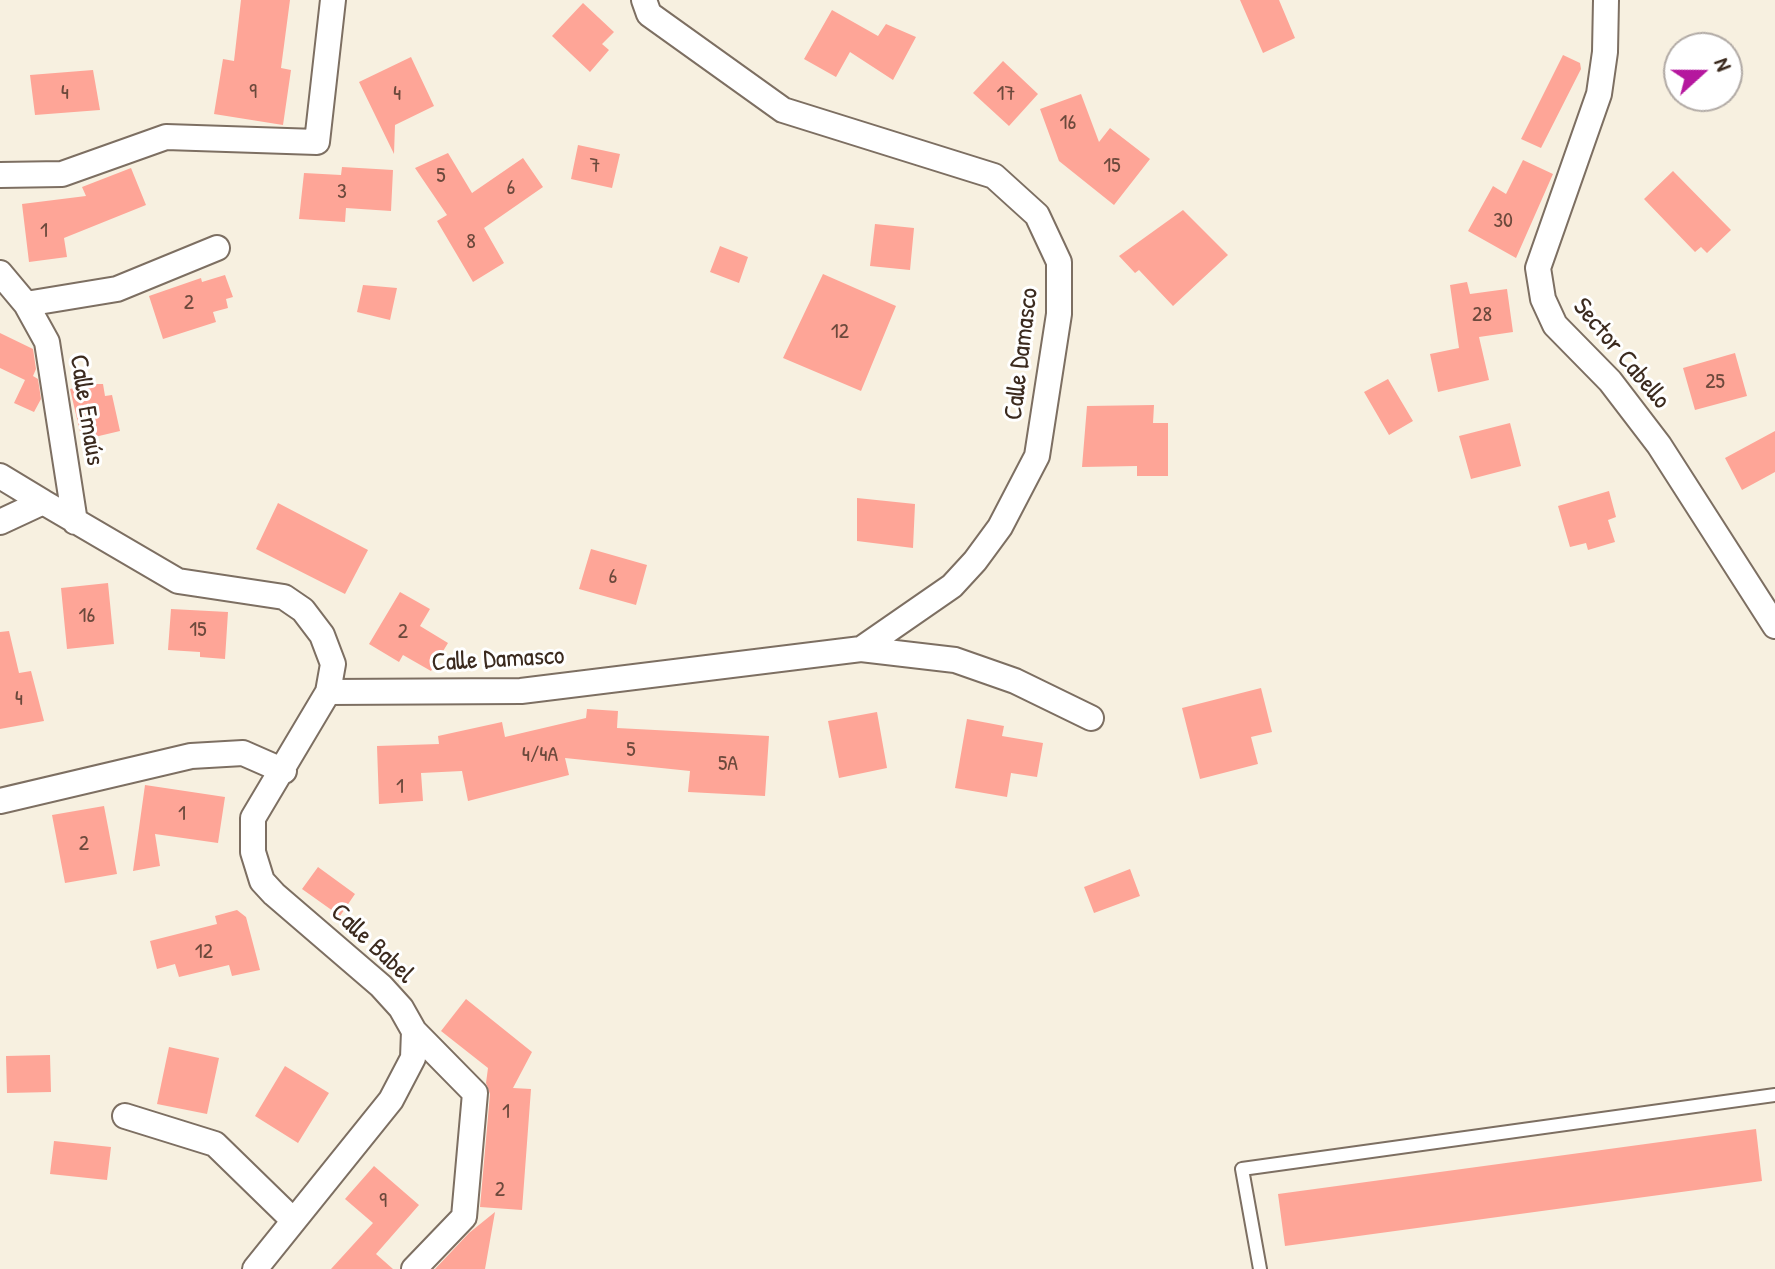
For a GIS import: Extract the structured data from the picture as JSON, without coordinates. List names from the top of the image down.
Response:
{
  "streets": {
    "street": [
      "Calle Damasco",
      "Sector Cabello",
      "Calle Emaús",
      "Calle Babel"
    ]
  },
  "crossings": [
    ["Calle Damasco", "Calle Babel"]
  ],
  "house_numbers": [
    "9",
    "4",
    "4",
    "17",
    "16",
    "7",
    "15",
    "5",
    "6",
    "3",
    "30",
    "1",
    "8",
    "2",
    "28",
    "12",
    "25",
    "6",
    "16",
    "15",
    "2",
    "4",
    "5",
    "4/4A",
    "5A",
    "1",
    "1",
    "2",
    "12",
    "1",
    "2",
    "9"
  ],
  "north": "right"
}
